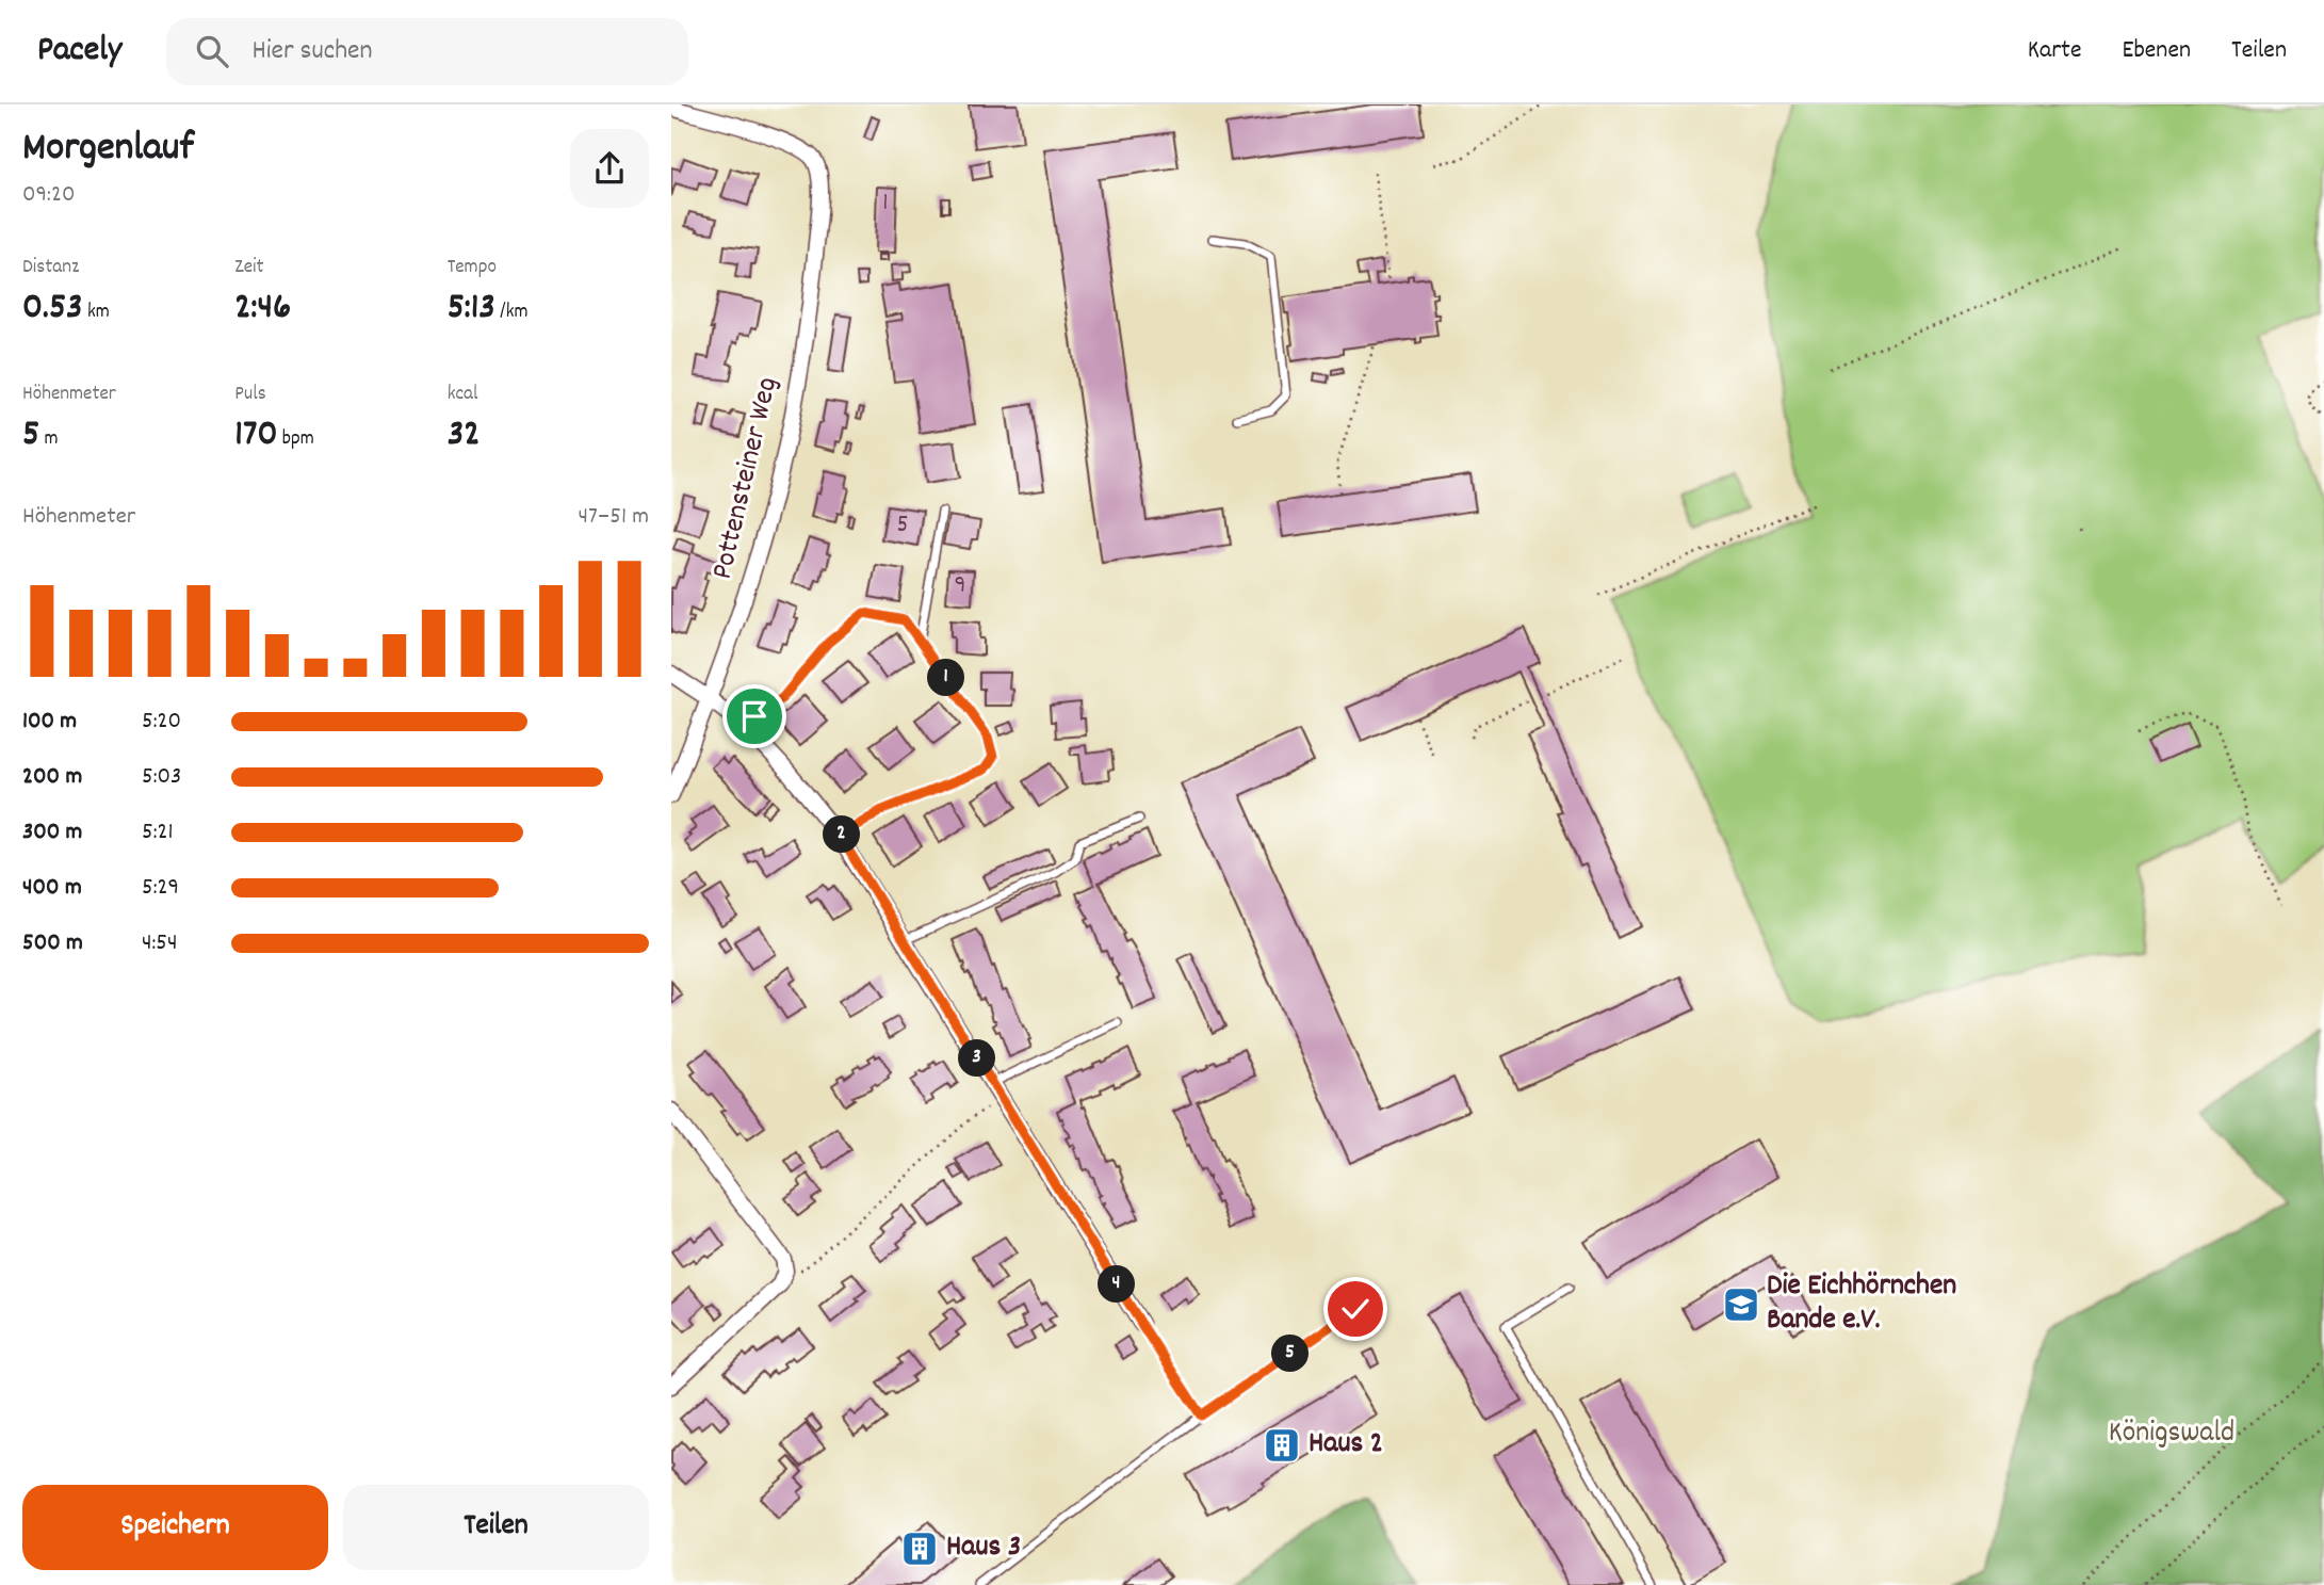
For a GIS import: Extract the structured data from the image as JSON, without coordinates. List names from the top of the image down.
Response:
{
  "streets": {
    "street": ["Pottensteiner Weg"]
  },
  "parks": ["Königswald"],
  "places": {
    "school or university": ["Die Eichhörnchen Bande e.V."],
    "building": ["Haus 2", "Haus 3"]
  },
  "house_numbers": ["1", "5", "9"],
  "page": {
    "header": "Pacely",
    "search": "Hier suchen",
    "nav": ["Karte", "Ebenen", "Teilen"],
    "heading": ["Morgenlauf", "09:20"],
    "stats": [
      ["Distanz", "0.53 km"],
      ["Zeit", "2:46"],
      ["Tempo", "5:13 /km"],
      ["Höhenmeter", "5 m"],
      ["Puls", "170 bpm"],
      ["kcal", "32"]
    ],
    "chart": ["Höhenmeter", "47–51 m"],
    "pins": [
      "1",
      "2",
      "3",
      "4",
      "5"
    ],
    "list": [
      {
        "name": "100 m",
        "note": "5:20"
      },
      {
        "name": "200 m",
        "note": "5:03"
      },
      {
        "name": "300 m",
        "note": "5:21"
      },
      {
        "name": "400 m",
        "note": "5:29"
      },
      {
        "name": "500 m",
        "note": "4:54"
      }
    ],
    "buttons": ["Speichern", "Teilen"]
  }
}
